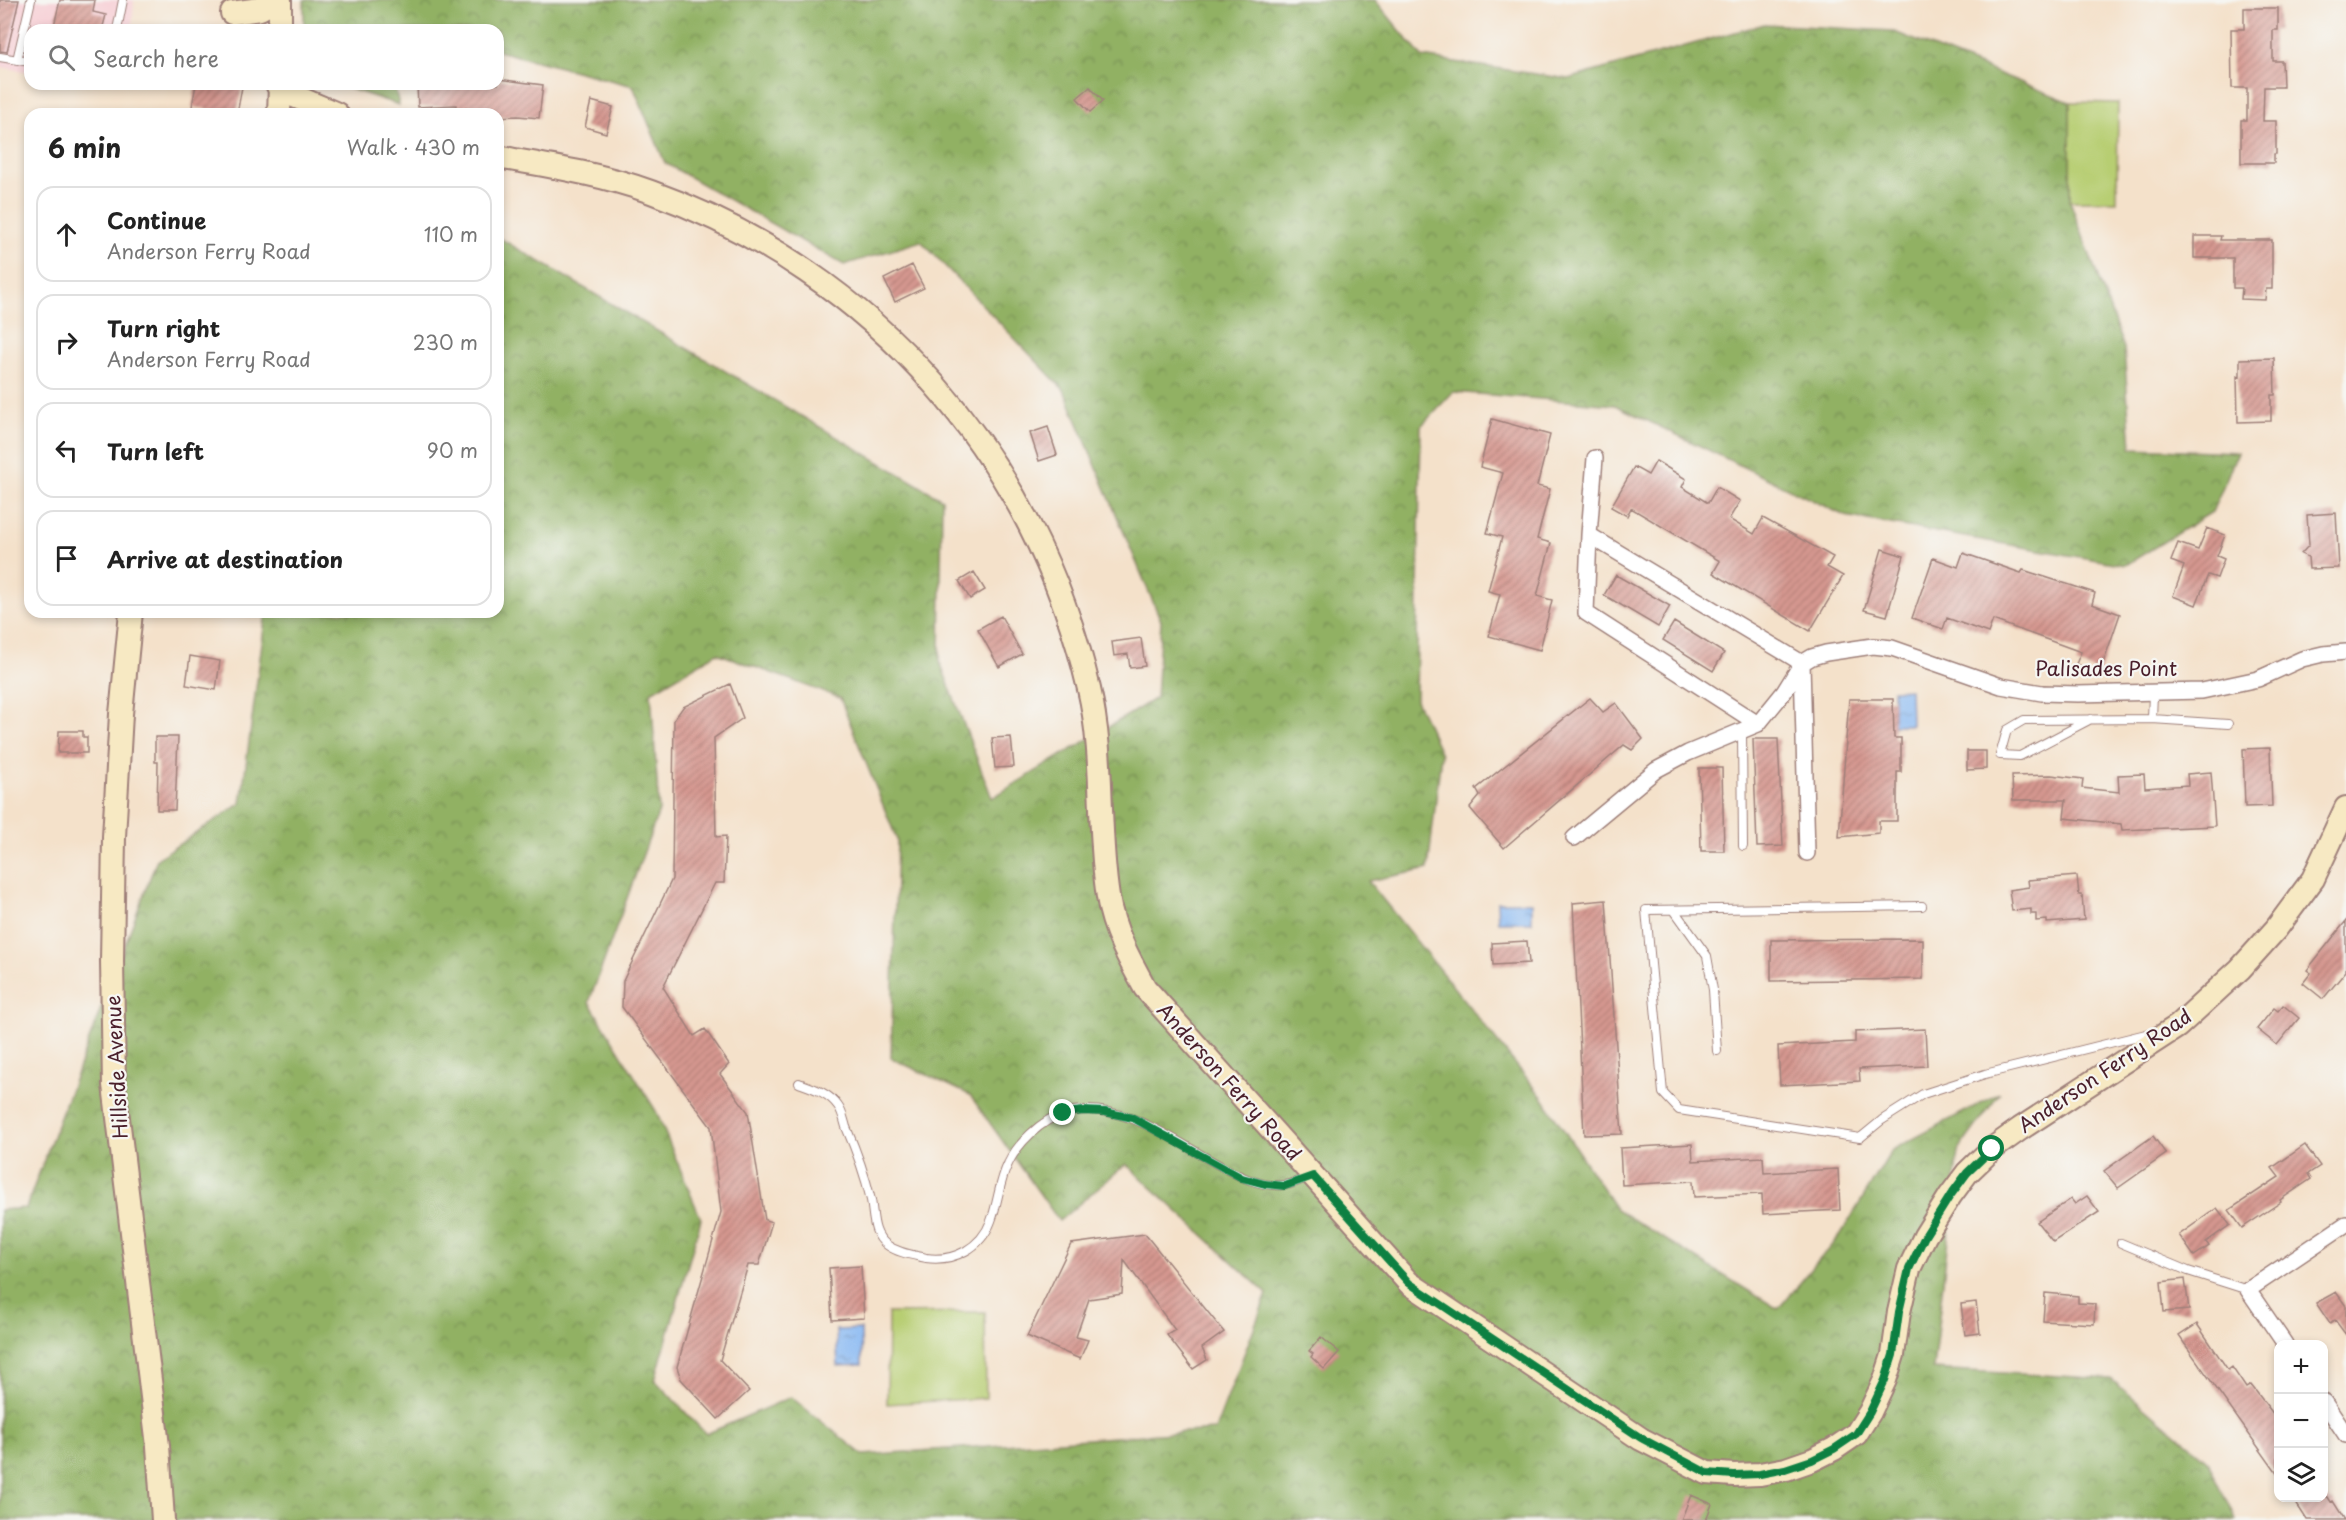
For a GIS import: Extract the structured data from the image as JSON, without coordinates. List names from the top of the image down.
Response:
{
  "streets": {
    "street": ["Palisades Point", "Hillside Avenue", "Anderson Ferry Road"]
  },
  "page": {
    "search": "Search here",
    "heading": ["6 min", "Walk · 430 m"],
    "list": [
      ["Continue", "Anderson Ferry Road", "110 m"],
      ["Turn right", "Anderson Ferry Road", "230 m"],
      ["Turn left", "90 m"],
      "Arrive at destination"
    ],
    "map_buttons": ["+", "−"]
  }
}
